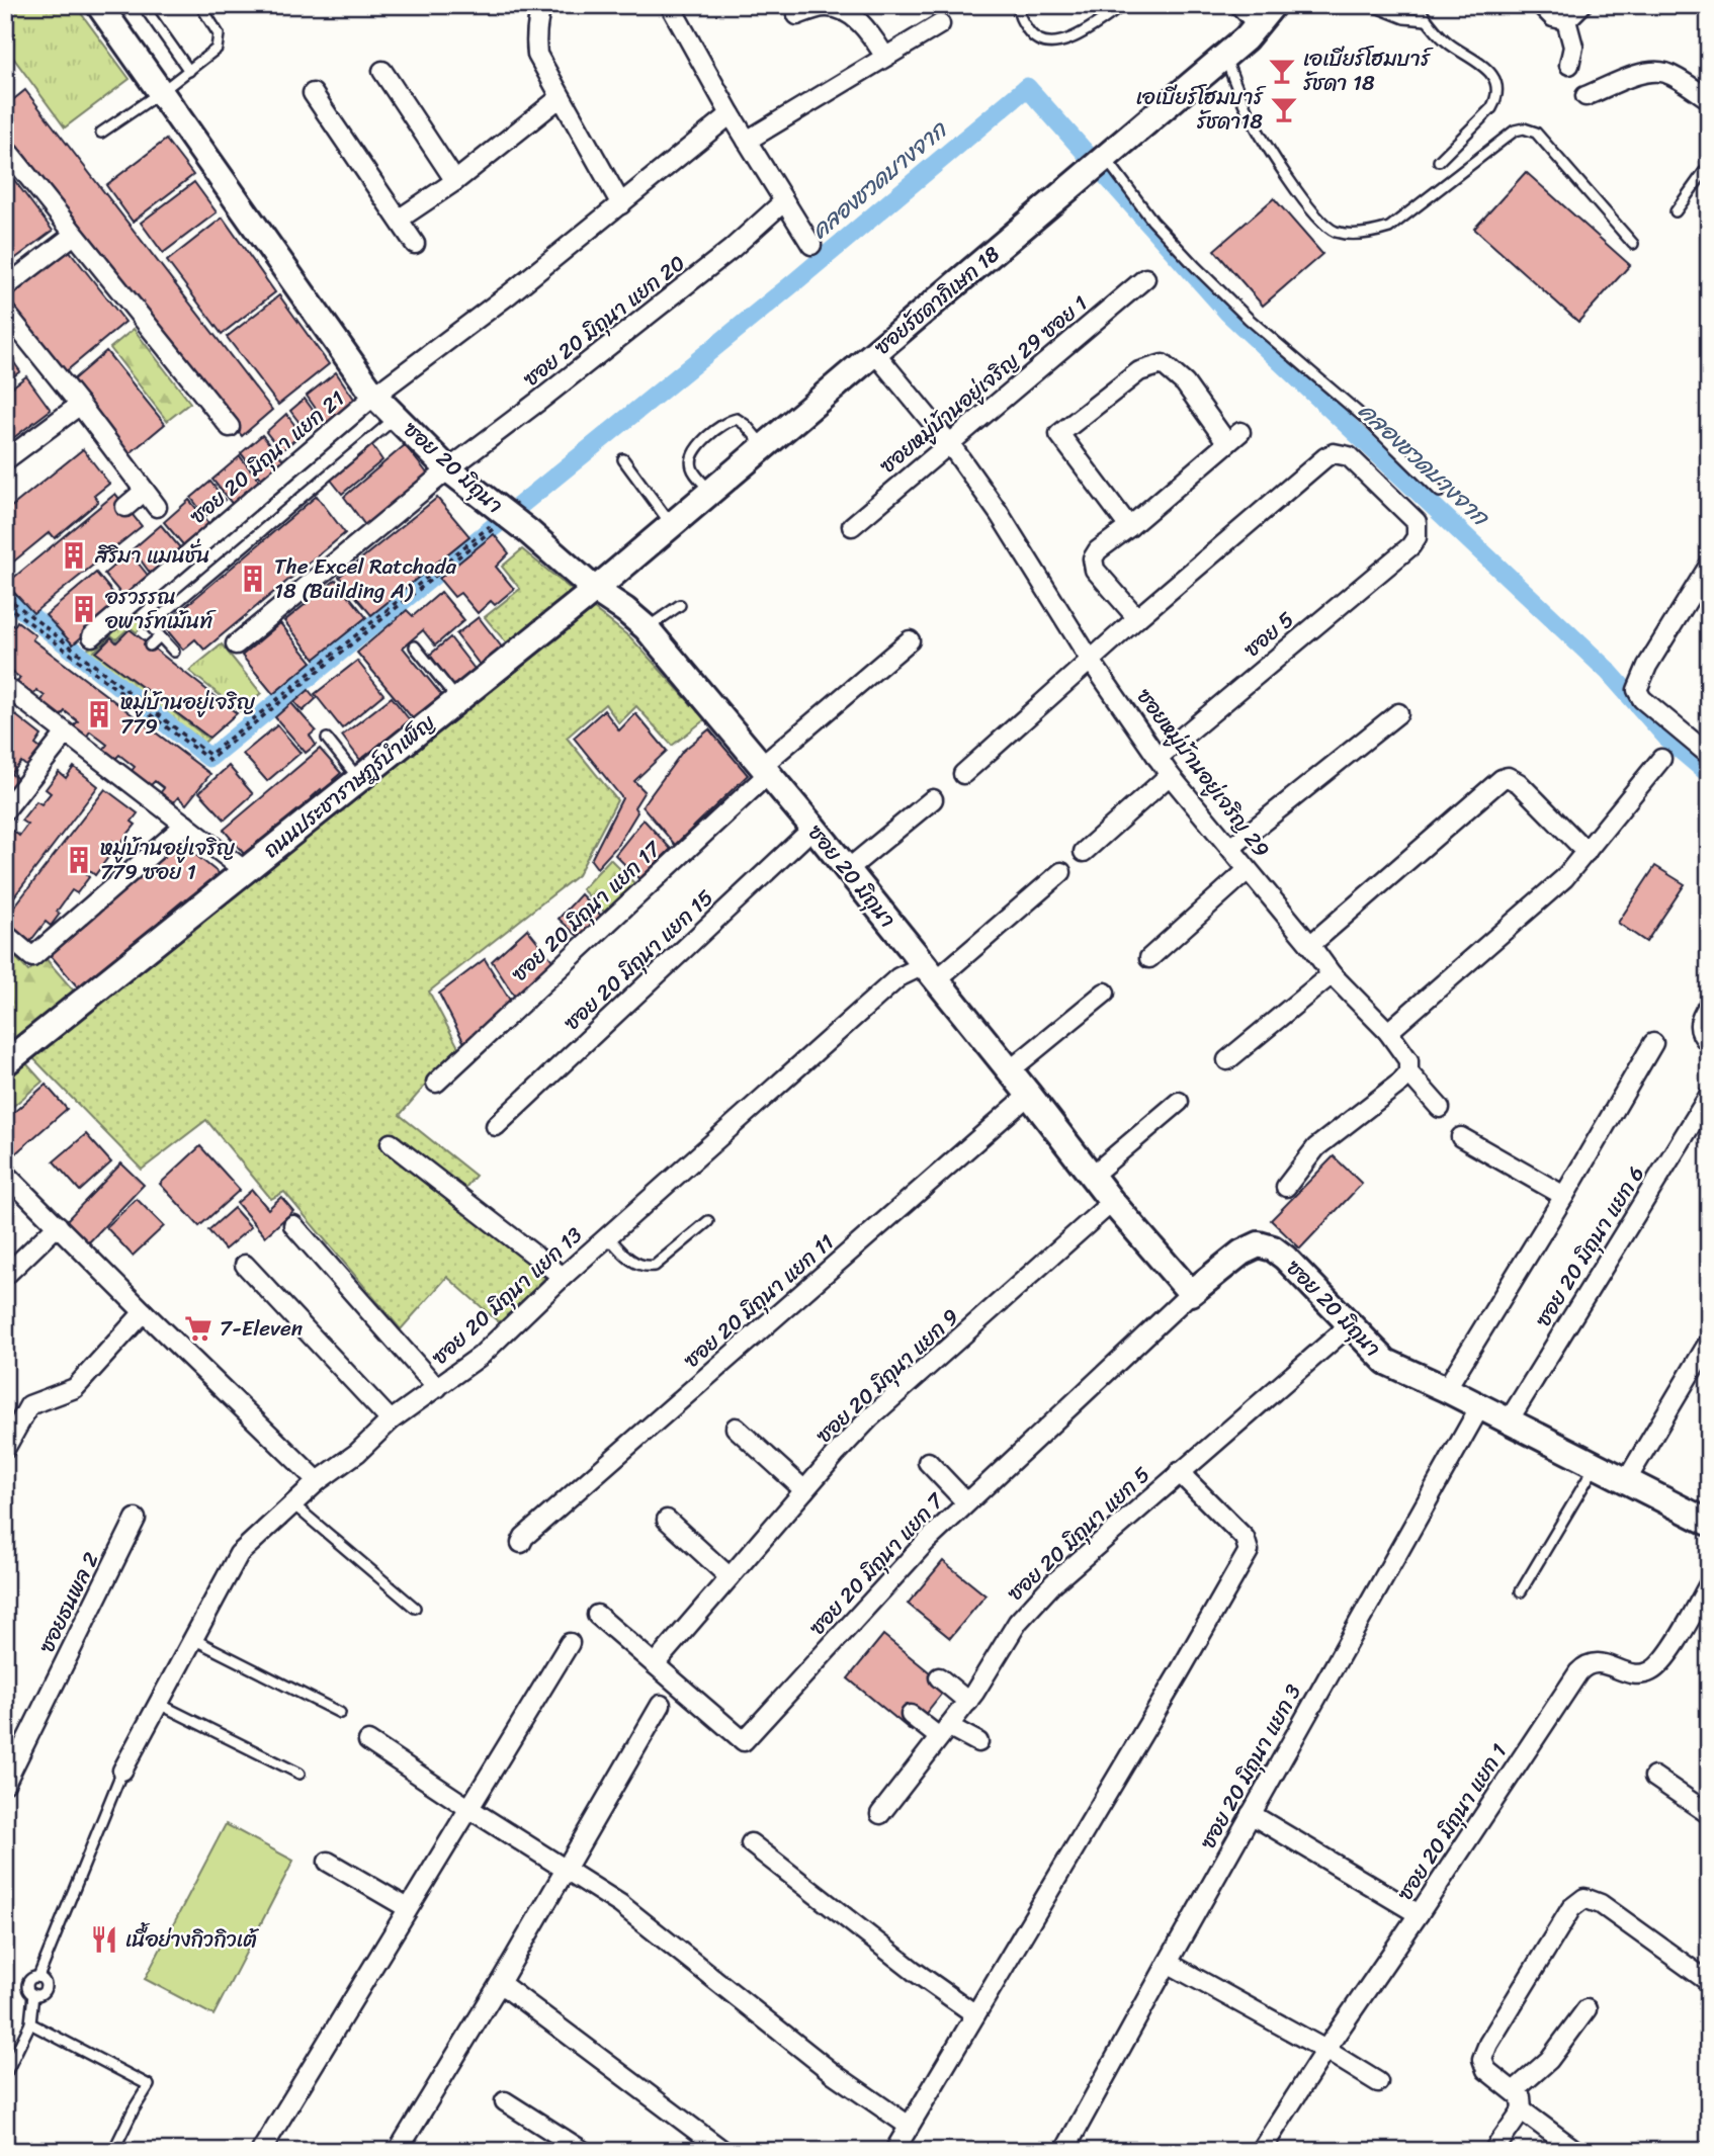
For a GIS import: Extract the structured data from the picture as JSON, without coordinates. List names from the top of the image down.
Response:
{
  "streets": {
    "street": [
      "ซอยรัชดาภิเษก 18",
      "ซอย 20 มิถุนา แยก 20",
      "ซอยหมู่บ้านอยู่เจริญ 29 ซอย 1",
      "ซอย 20 มิถุนา แยก 21",
      "ซอย 20 มิถุนา",
      "ซอย 5",
      "ซอยหมู่บ้านอยู่เจริญ 29",
      "ถนนประชาราษฎร์บำเพ็ญ",
      "ซอย 20 มิถุนา แยก 17",
      "ซอย 20 มิถุนา แยก 15",
      "ซอย 20 มิถุนา แยก 6",
      "ซอย 20 มิถุนา แยก 13",
      "ซอย 20 มิถุนา แยก 11",
      "ซอย 20 มิถุนา แยก 9",
      "ซอย 20 มิถุนา แยก 5",
      "ซอย 20 มิถุนา แยก 7",
      "ซอยธนพล 2",
      "ซอย 20 มิถุนา แยก 3",
      "ซอย 20 มิถุนา แยก 1"
    ]
  },
  "crossings": [
    ["ซอยรัชดาภิเษก 18", "ซอย 20 มิถุนา"],
    ["ซอยรัชดาภิเษก 18", "ซอยหมู่บ้านอยู่เจริญ 29"],
    ["ซอยรัชดาภิเษก 18", "ถนนประชาราษฎร์บำเพ็ญ"],
    ["ซอย 20 มิถุนา แยก 20", "ซอย 20 มิถุนา"],
    ["ซอยหมู่บ้านอยู่เจริญ 29 ซอย 1", "ซอยหมู่บ้านอยู่เจริญ 29"],
    ["ซอย 20 มิถุนา แยก 21", "ซอย 20 มิถุนา"],
    ["ซอย 20 มิถุนา", "ถนนประชาราษฎร์บำเพ็ญ"],
    ["ซอย 20 มิถุนา", "ซอย 20 มิถุนา แยก 17"],
    ["ซอย 20 มิถุนา", "ซอย 20 มิถุนา แยก 15"],
    ["ซอย 20 มิถุนา", "ซอย 20 มิถุนา แยก 6"],
    ["ซอย 20 มิถุนา", "ซอย 20 มิถุนา แยก 13"],
    ["ซอย 20 มิถุนา", "ซอย 20 มิถุนา แยก 11"],
    ["ซอย 20 มิถุนา", "ซอย 20 มิถุนา แยก 9"],
    ["ซอย 20 มิถุนา", "ซอย 20 มิถุนา แยก 5"],
    ["ซอย 20 มิถุนา", "ซอย 20 มิถุนา แยก 7"],
    ["ซอย 20 มิถุนา", "ซอย 20 มิถุนา แยก 3"],
    ["ซอย 5", "ซอยหมู่บ้านอยู่เจริญ 29"],
    ["ซอย 20 มิถุนา แยก 9", "ซอย 20 มิถุนา แยก 7"]
  ],
  "water": ["คลองชวดบางจาก"],
  "places": {
    "bar": ["เอเบียร์โฮมบาร์ รัชดา 18", "เอเบียร์โฮมบาร์ รัชดา18"],
    "building": [
      "สิริมา แมนชั่น",
      "The Excel Ratchada 18 (Building A)",
      "อรวรรณ อพาร์ทเม้นท์",
      "หมู่บ้านอยู่เจริญ 779",
      "หมู่บ้านอยู่เจริญ 779 ซอย 1"
    ],
    "supermarket": ["7-Eleven"],
    "restaurant": ["เนื้อย่างกิวกิวเต้"]
  }
}
